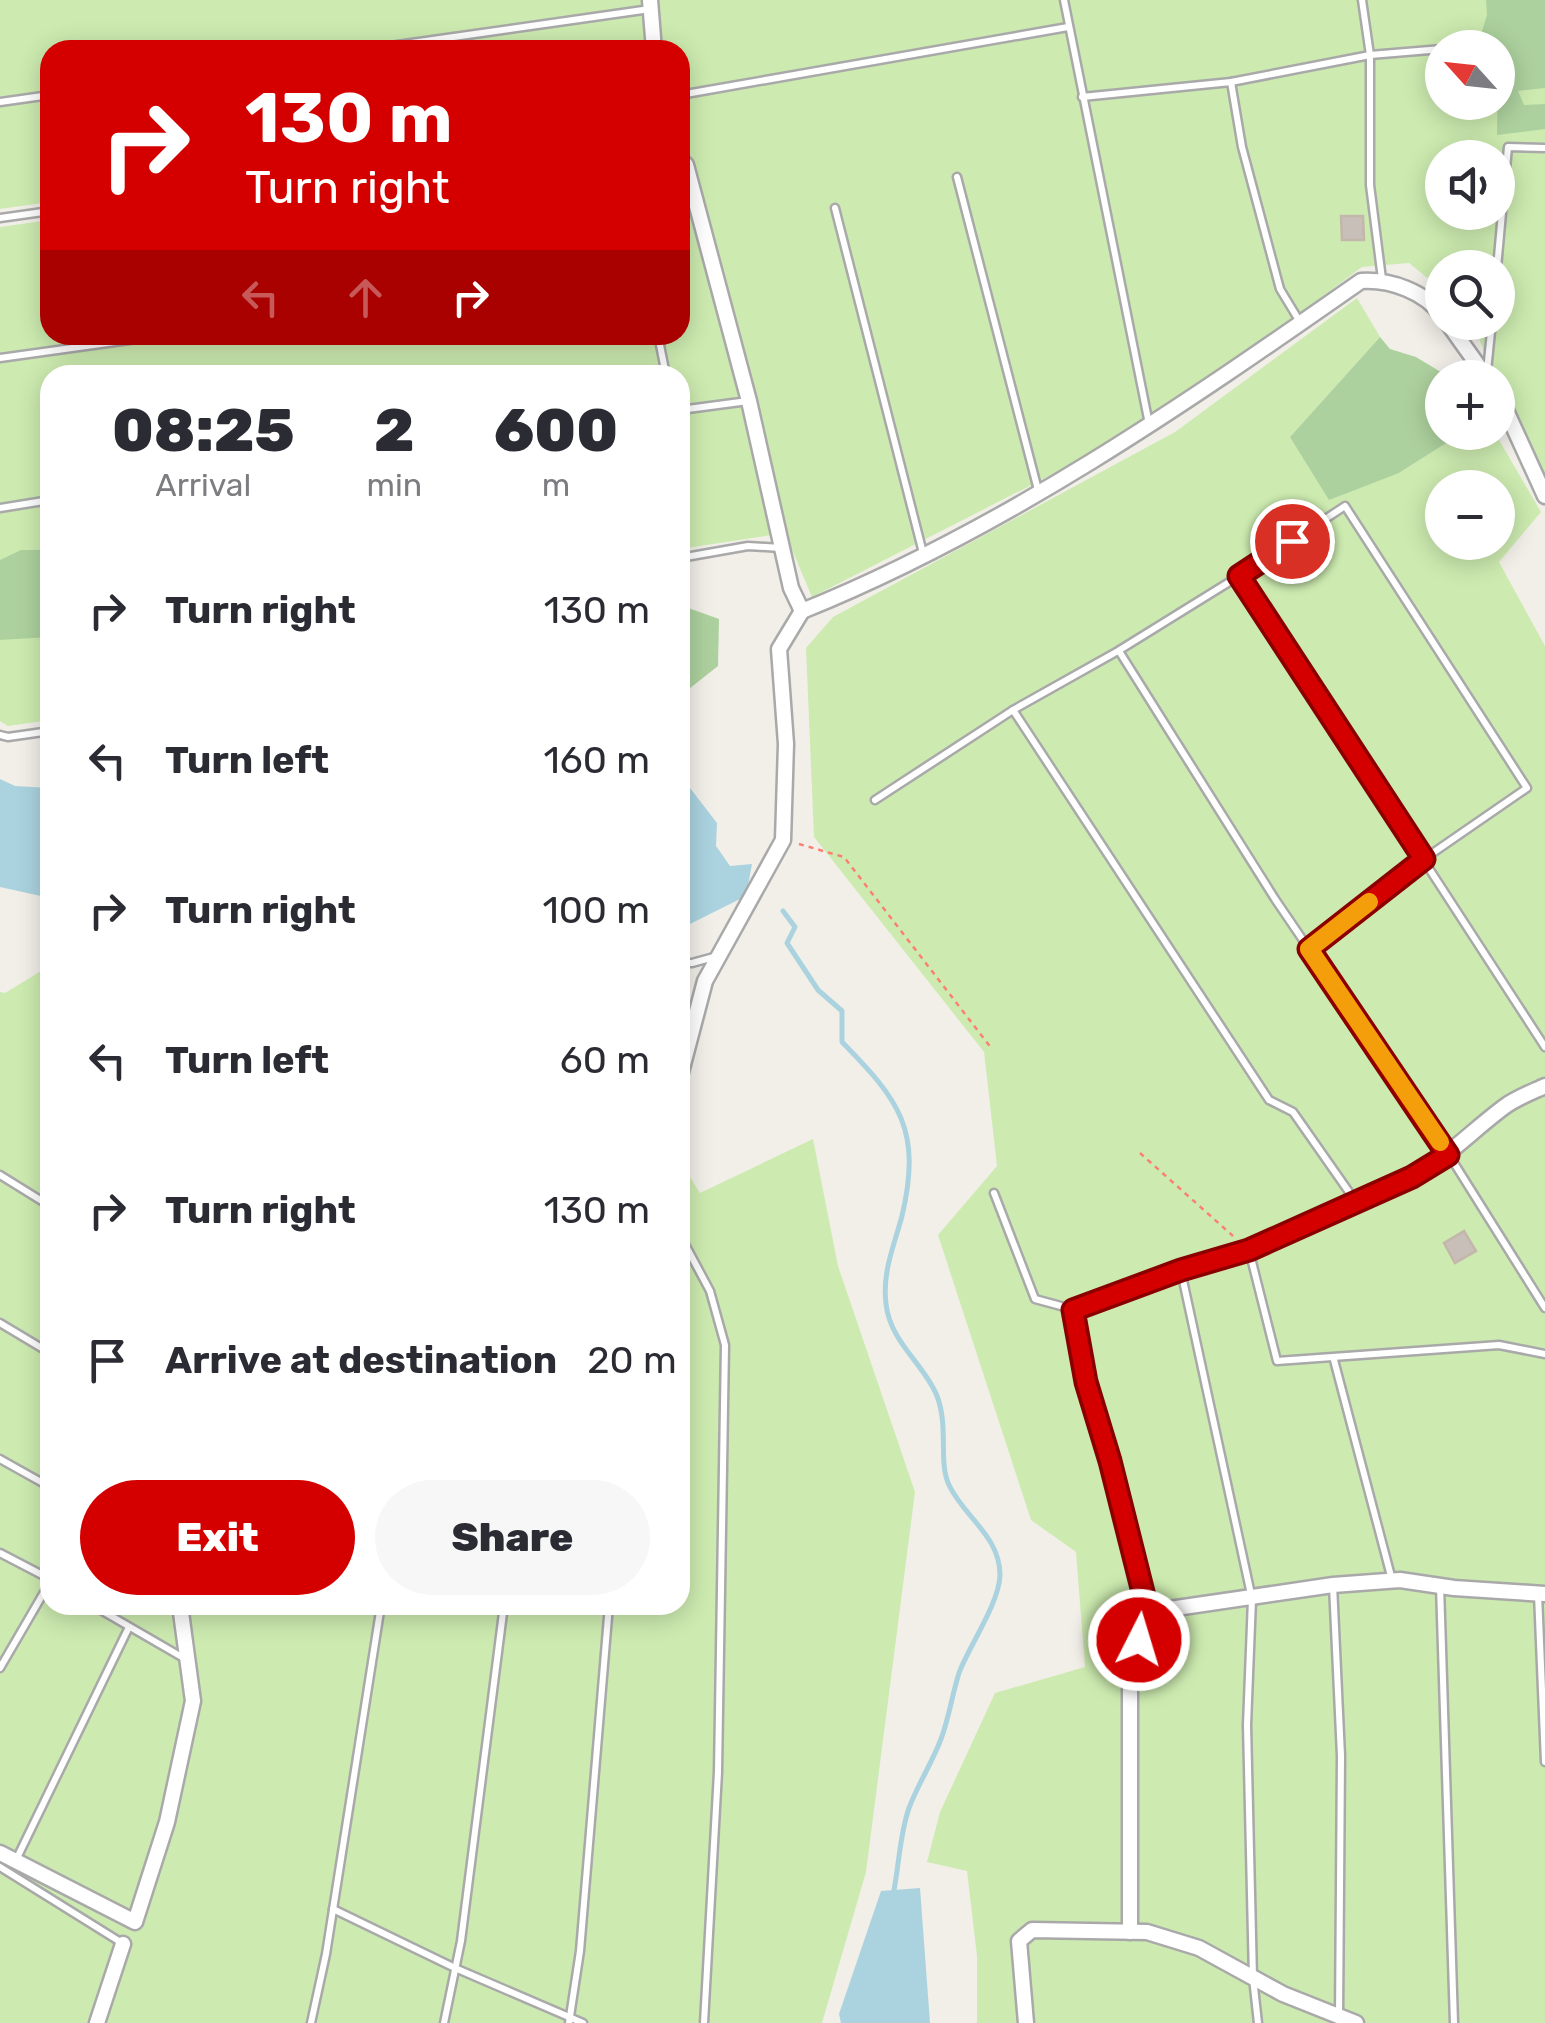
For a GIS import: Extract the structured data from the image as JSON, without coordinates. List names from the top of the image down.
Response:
{
  "north": "top left",
  "page": {
    "map_buttons": ["+", "−"],
    "turn": ["130 m", "Turn right"],
    "eta": [
      "08:25",
      "Arrival",
      "2",
      "min",
      "600",
      "m"
    ],
    "list": [
      {
        "name": "Turn right",
        "value": "130 m"
      },
      {
        "name": "Turn left",
        "value": "160 m"
      },
      {
        "name": "Turn right",
        "value": "100 m"
      },
      {
        "name": "Turn left",
        "value": "60 m"
      },
      {
        "name": "Turn right",
        "value": "130 m"
      },
      {
        "name": "Arrive at destination",
        "value": "20 m"
      }
    ],
    "buttons": ["Exit", "Share"]
  }
}
